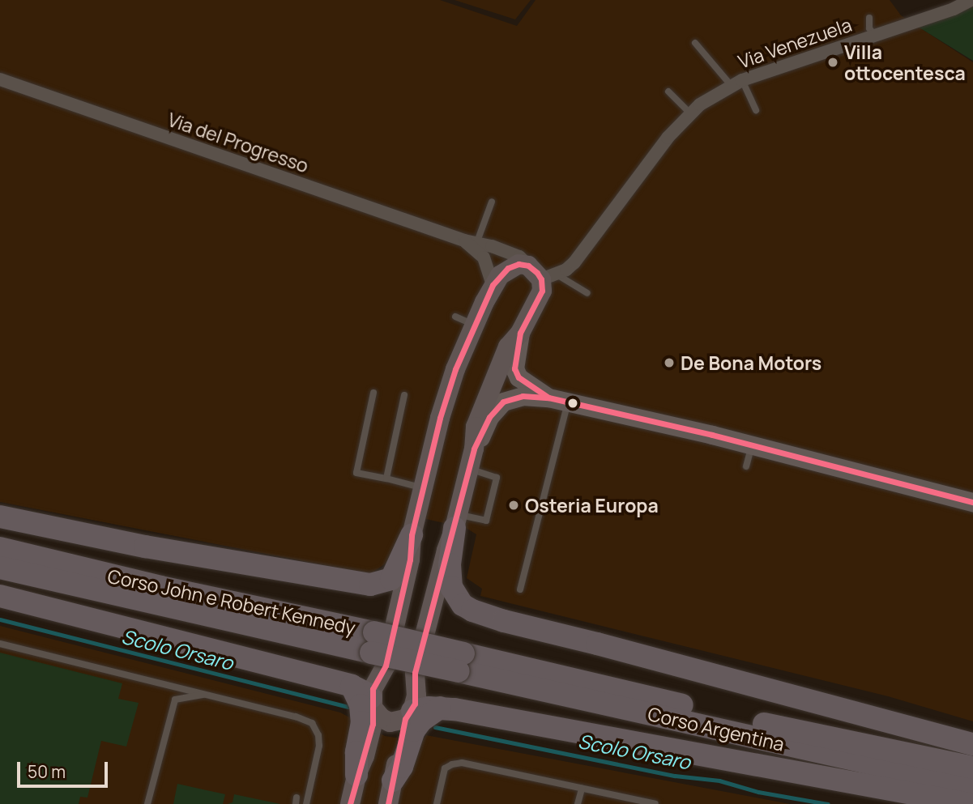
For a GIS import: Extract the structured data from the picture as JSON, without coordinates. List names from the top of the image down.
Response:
{
  "streets": {
    "highway": ["Corso John e Robert Kennedy", "Corso Argentina"],
    "street": ["Via Venezuela", "Via del Progresso"]
  },
  "crossings": [
    ["Via Venezuela", "Via del Progresso"],
    ["Corso John e Robert Kennedy", "Corso Argentina"]
  ],
  "water": ["Scolo Orsaro"],
  "places": ["Villa ottocentesca", "De Bona Motors", "Osteria Europa"],
  "scale_bar": "50 m"
}
